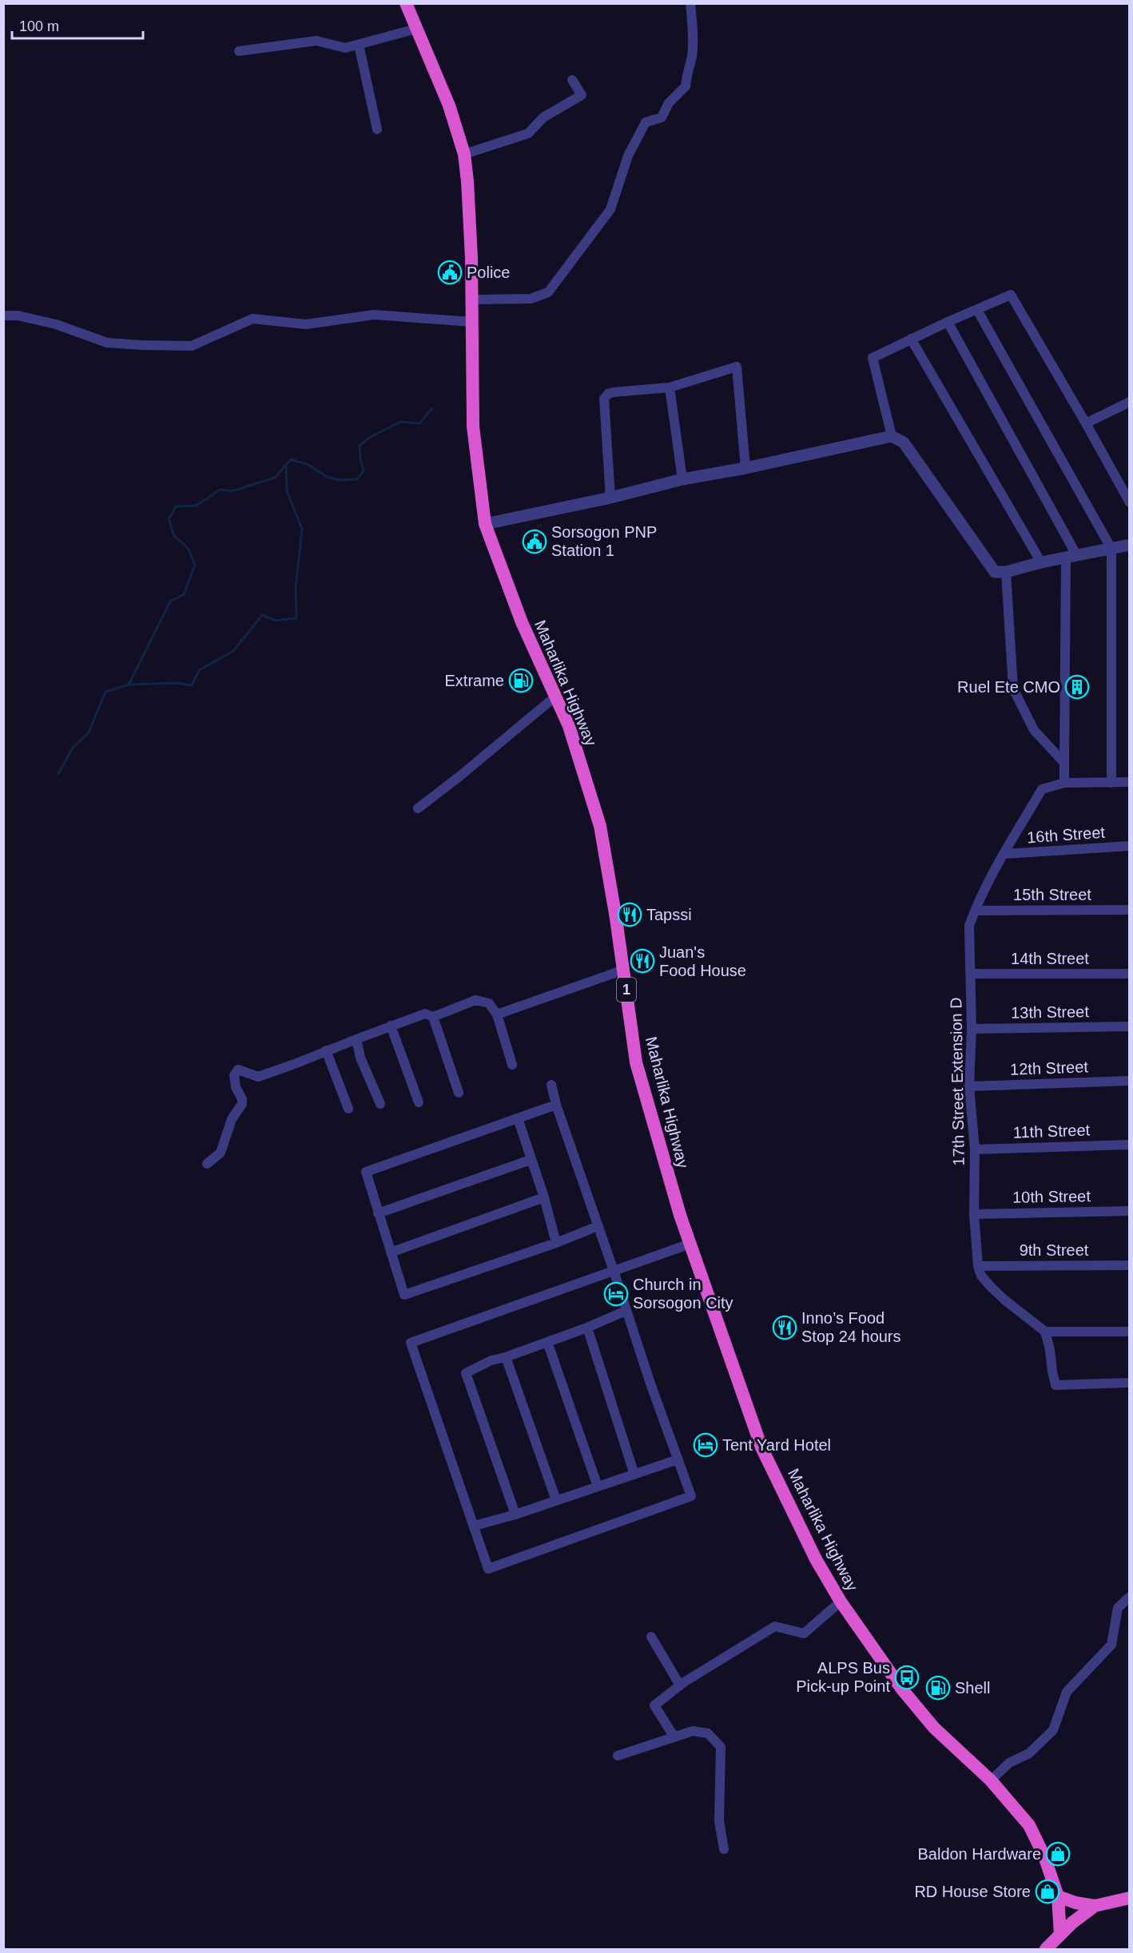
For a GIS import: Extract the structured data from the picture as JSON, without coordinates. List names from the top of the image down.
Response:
{
  "streets": {
    "highway": ["Maharlika Highway", "1"],
    "street": [
      "16th Street",
      "15th Street",
      "14th Street",
      "13th Street",
      "12th Street",
      "17th Street Extension D",
      "11th Street",
      "10th Street",
      "9th Street"
    ]
  },
  "crossings": [
    ["16th Street", "17th Street Extension D"],
    ["15th Street", "17th Street Extension D"],
    ["14th Street", "17th Street Extension D"],
    ["13th Street", "17th Street Extension D"],
    ["12th Street", "17th Street Extension D"],
    ["17th Street Extension D", "11th Street"],
    ["17th Street Extension D", "10th Street"],
    ["17th Street Extension D", "9th Street"]
  ],
  "places": {
    "public building": ["Police", "Sorsogon PNP Station 1"],
    "fuel station": ["Extrame", "Shell"],
    "building": ["Ruel Ete CMO"],
    "restaurant": ["Tapssi", "Juan's Food House", "Inno’s Food Stop 24 hours"],
    "hotel": ["Church in Sorsogon City", "Tent Yard Hotel"],
    "bus stop": ["ALPS Bus Pick-up Point"],
    "shop": ["Baldon Hardware", "RD House Store"]
  },
  "scale_bar": "100 m"
}
